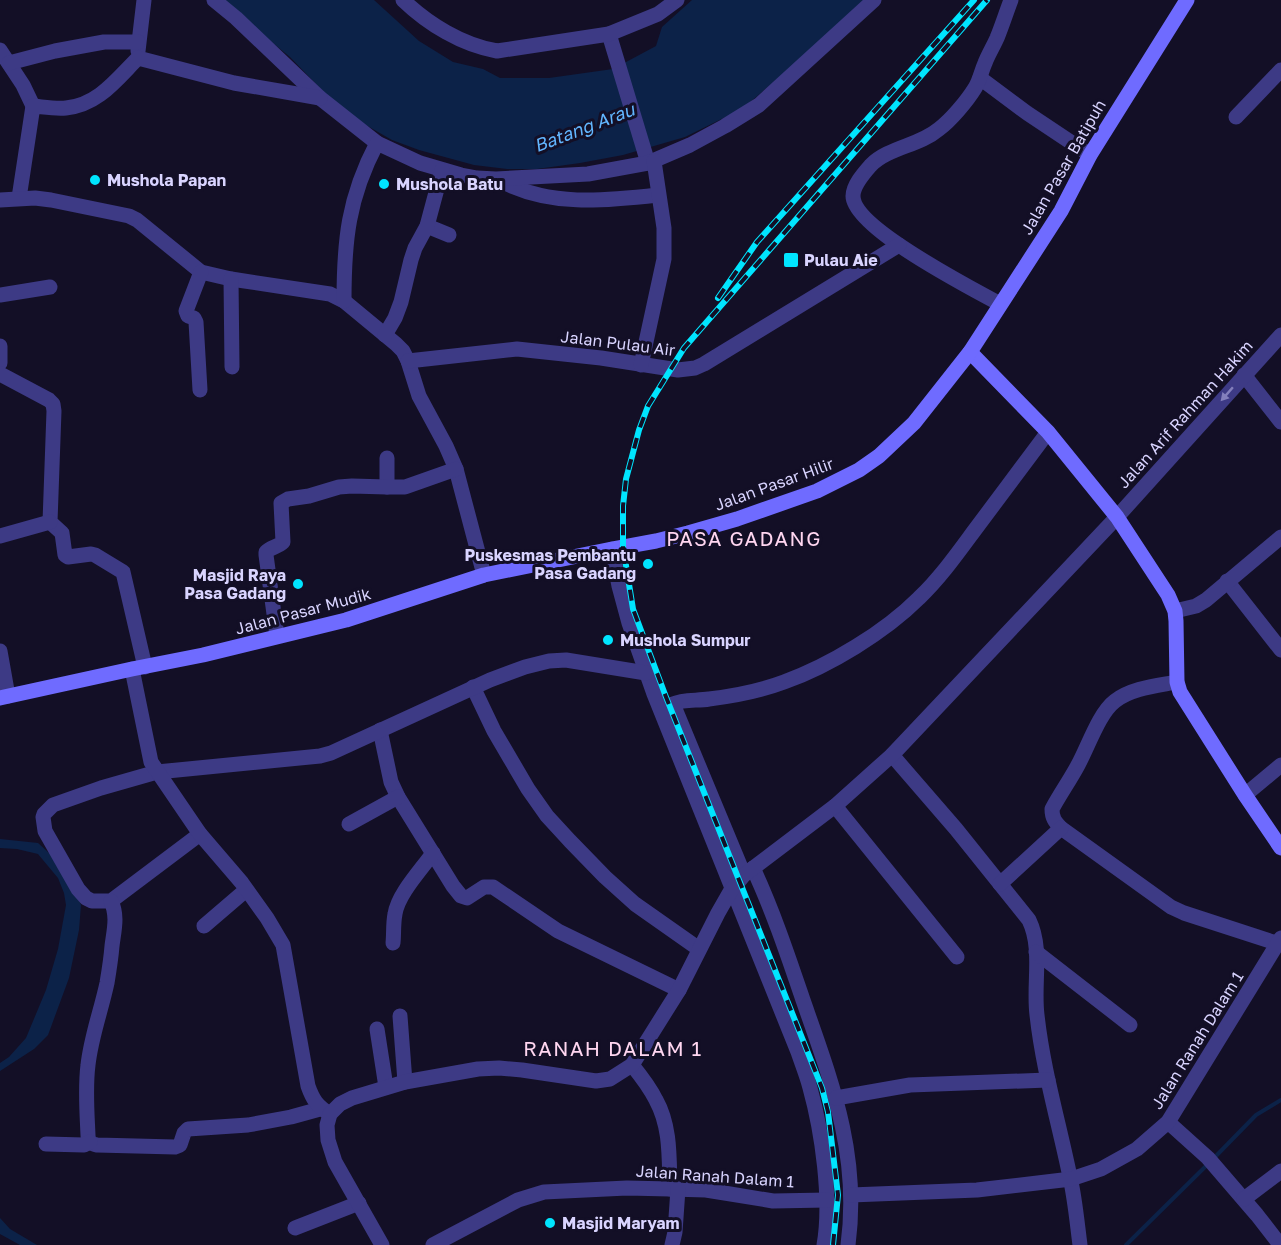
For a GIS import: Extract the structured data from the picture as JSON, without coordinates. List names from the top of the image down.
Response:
{
  "streets": {
    "main road": ["Jalan Pasar Batipuh", "Jalan Pasar Hilir", "Jalan Pasar Mudik"],
    "street": ["Jalan Pulau Air", "Jalan Arif Rahman Hakim", "Jalan Ranah Dalam 1"]
  },
  "crossings": [
    ["Jalan Pasar Batipuh", "Jalan Pasar Hilir"],
    ["Jalan Pasar Hilir", "Jalan Pasar Mudik"]
  ],
  "districts": ["PASA GADANG", "RANAH DALAM 1"],
  "water": ["Batang Arau"],
  "places": {
    "other": [
      "Mushola Papan",
      "Mushola Batu",
      "Puskesmas Pembantu Pasa Gadang",
      "Masjid Raya Pasa Gadang",
      "Mushola Sumpur",
      "Masjid Maryam"
    ],
    "transit": ["Pulau Aie"]
  }
}
